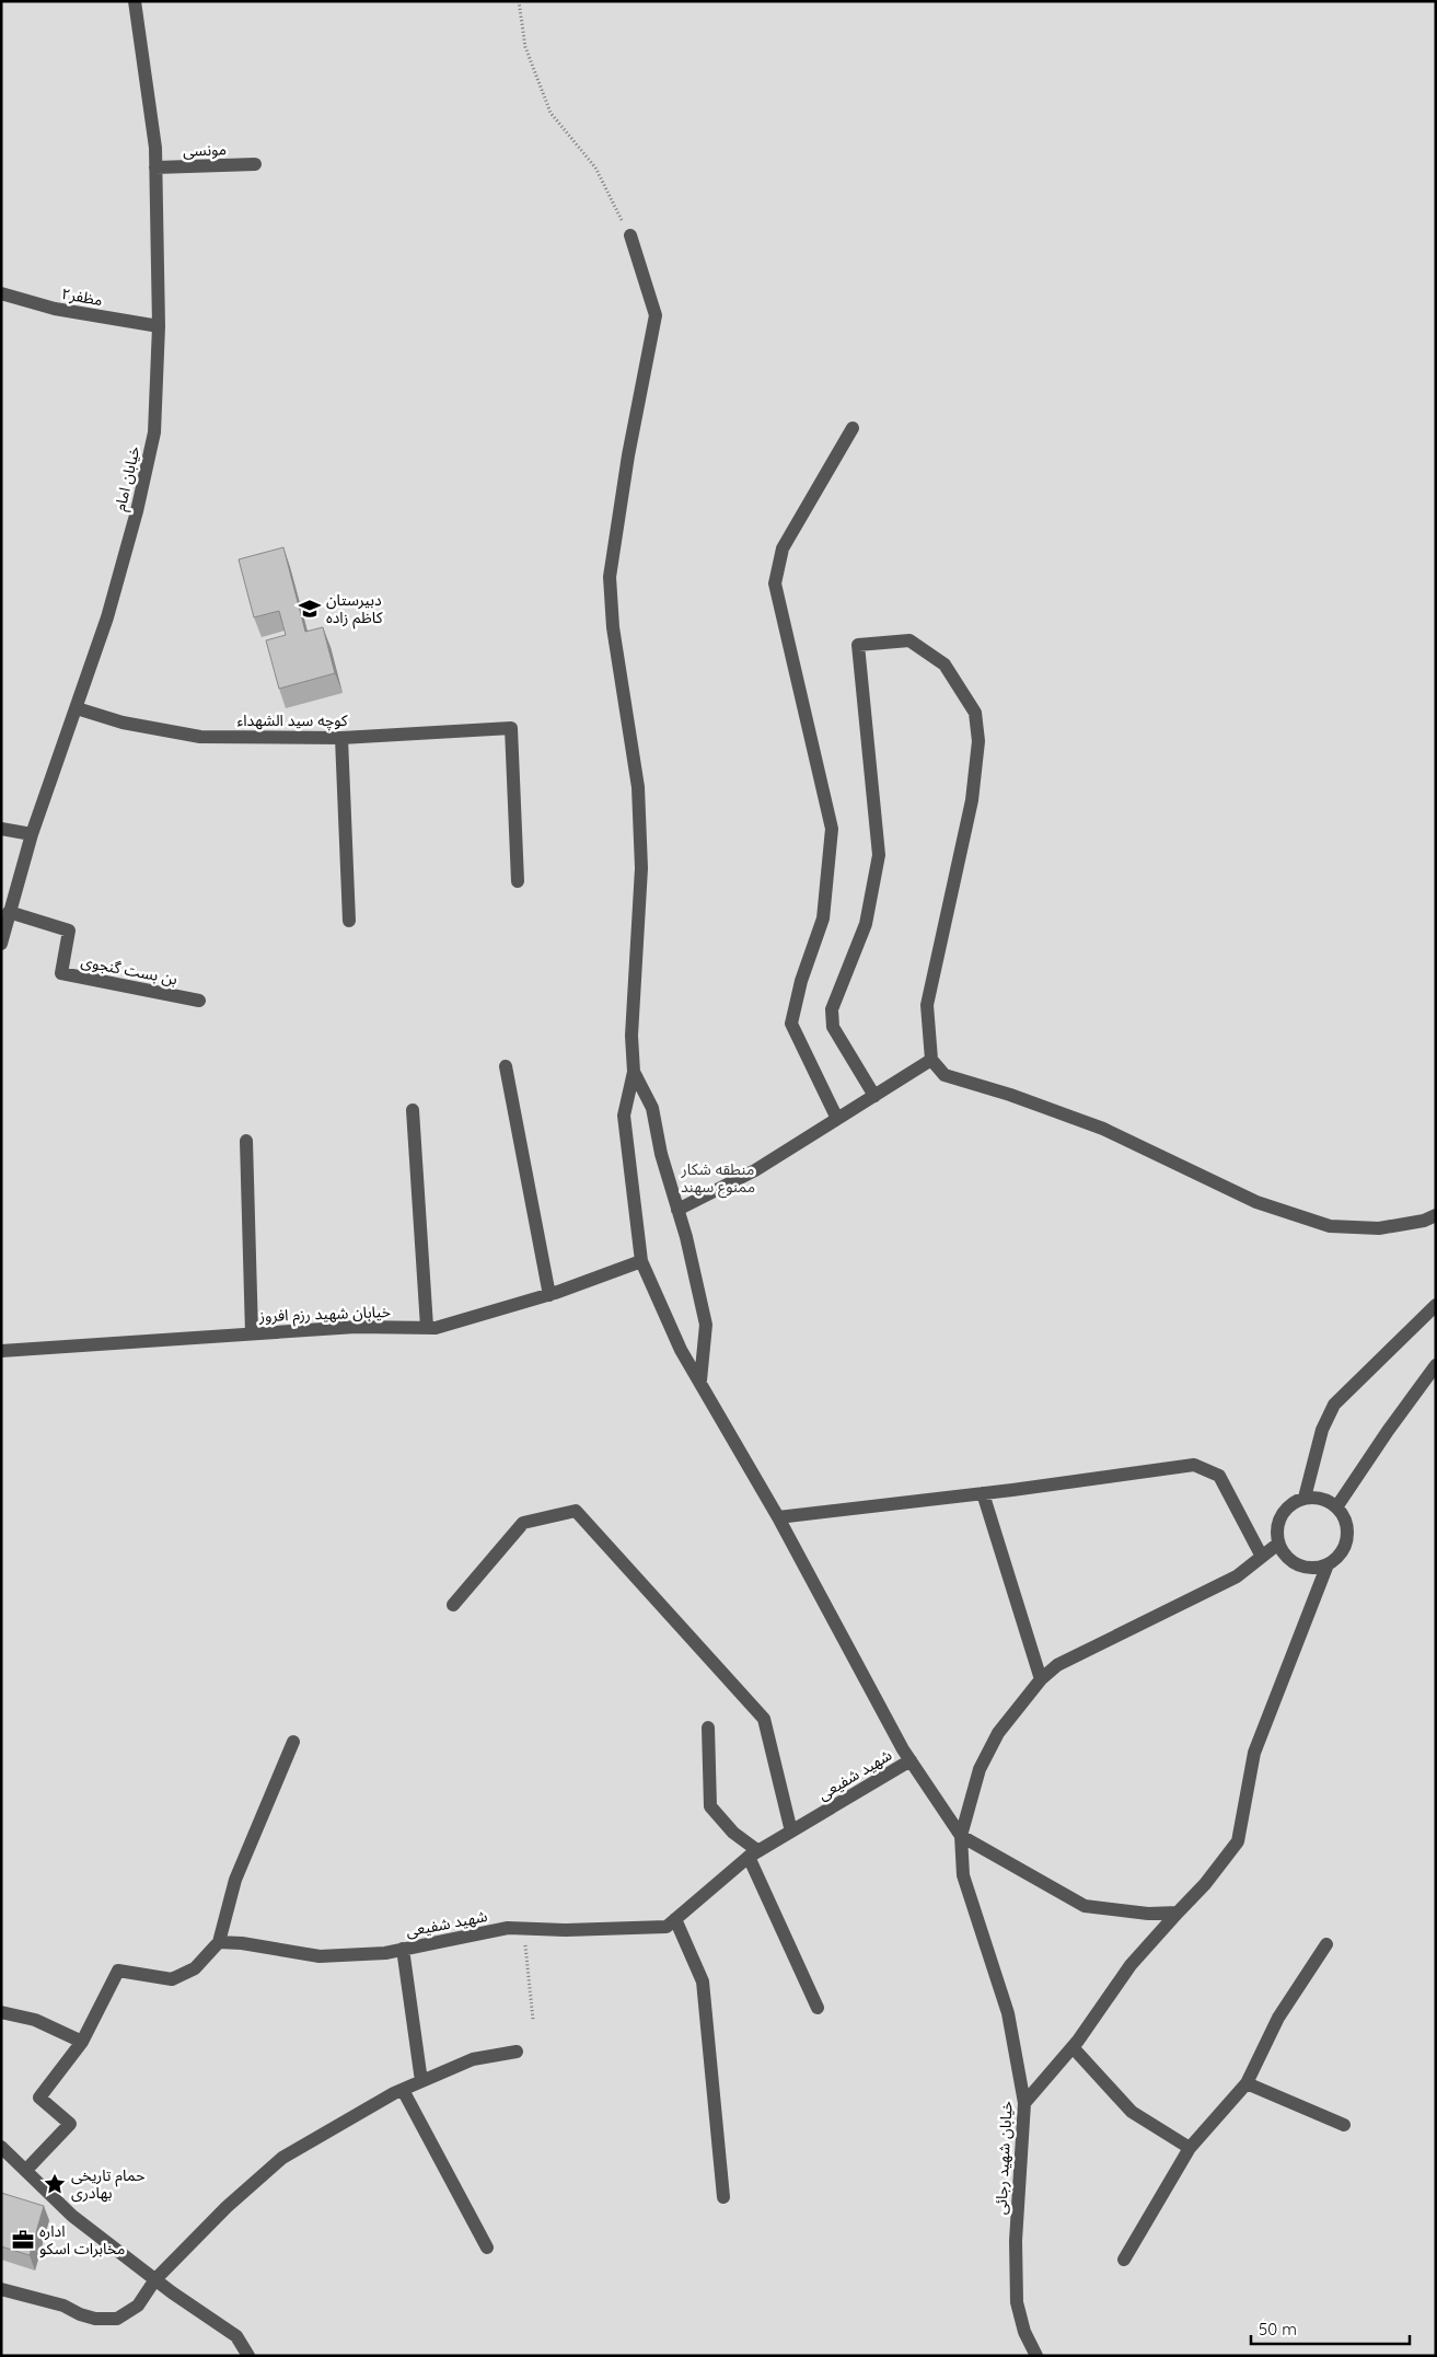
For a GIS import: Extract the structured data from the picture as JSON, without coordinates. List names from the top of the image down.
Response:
{
  "streets": {
    "street": [
      "مونسی",
      "مظفر۲",
      "خیابان امام",
      "کوچه سید الشهداء",
      "بن بست گنجوی",
      "خیابان شهید رزم افروز",
      "شهید شفیعی",
      "خیابان شهید رجائی"
    ]
  },
  "crossings": [
    ["مونسی", "خیابان امام"],
    ["مظفر۲", "خیابان امام"],
    ["خیابان امام", "کوچه سید الشهداء"],
    ["خیابان امام", "بن بست گنجوی"]
  ],
  "parks": ["منطقه شکار ممنوع سهند"],
  "places": {
    "school or university": ["دبیرستان کاظم زاده"],
    "place": ["حمام تاریخی بهادری"],
    "office": ["اداره مخابرات اسکو"]
  },
  "scale_bar": "50 m"
}
